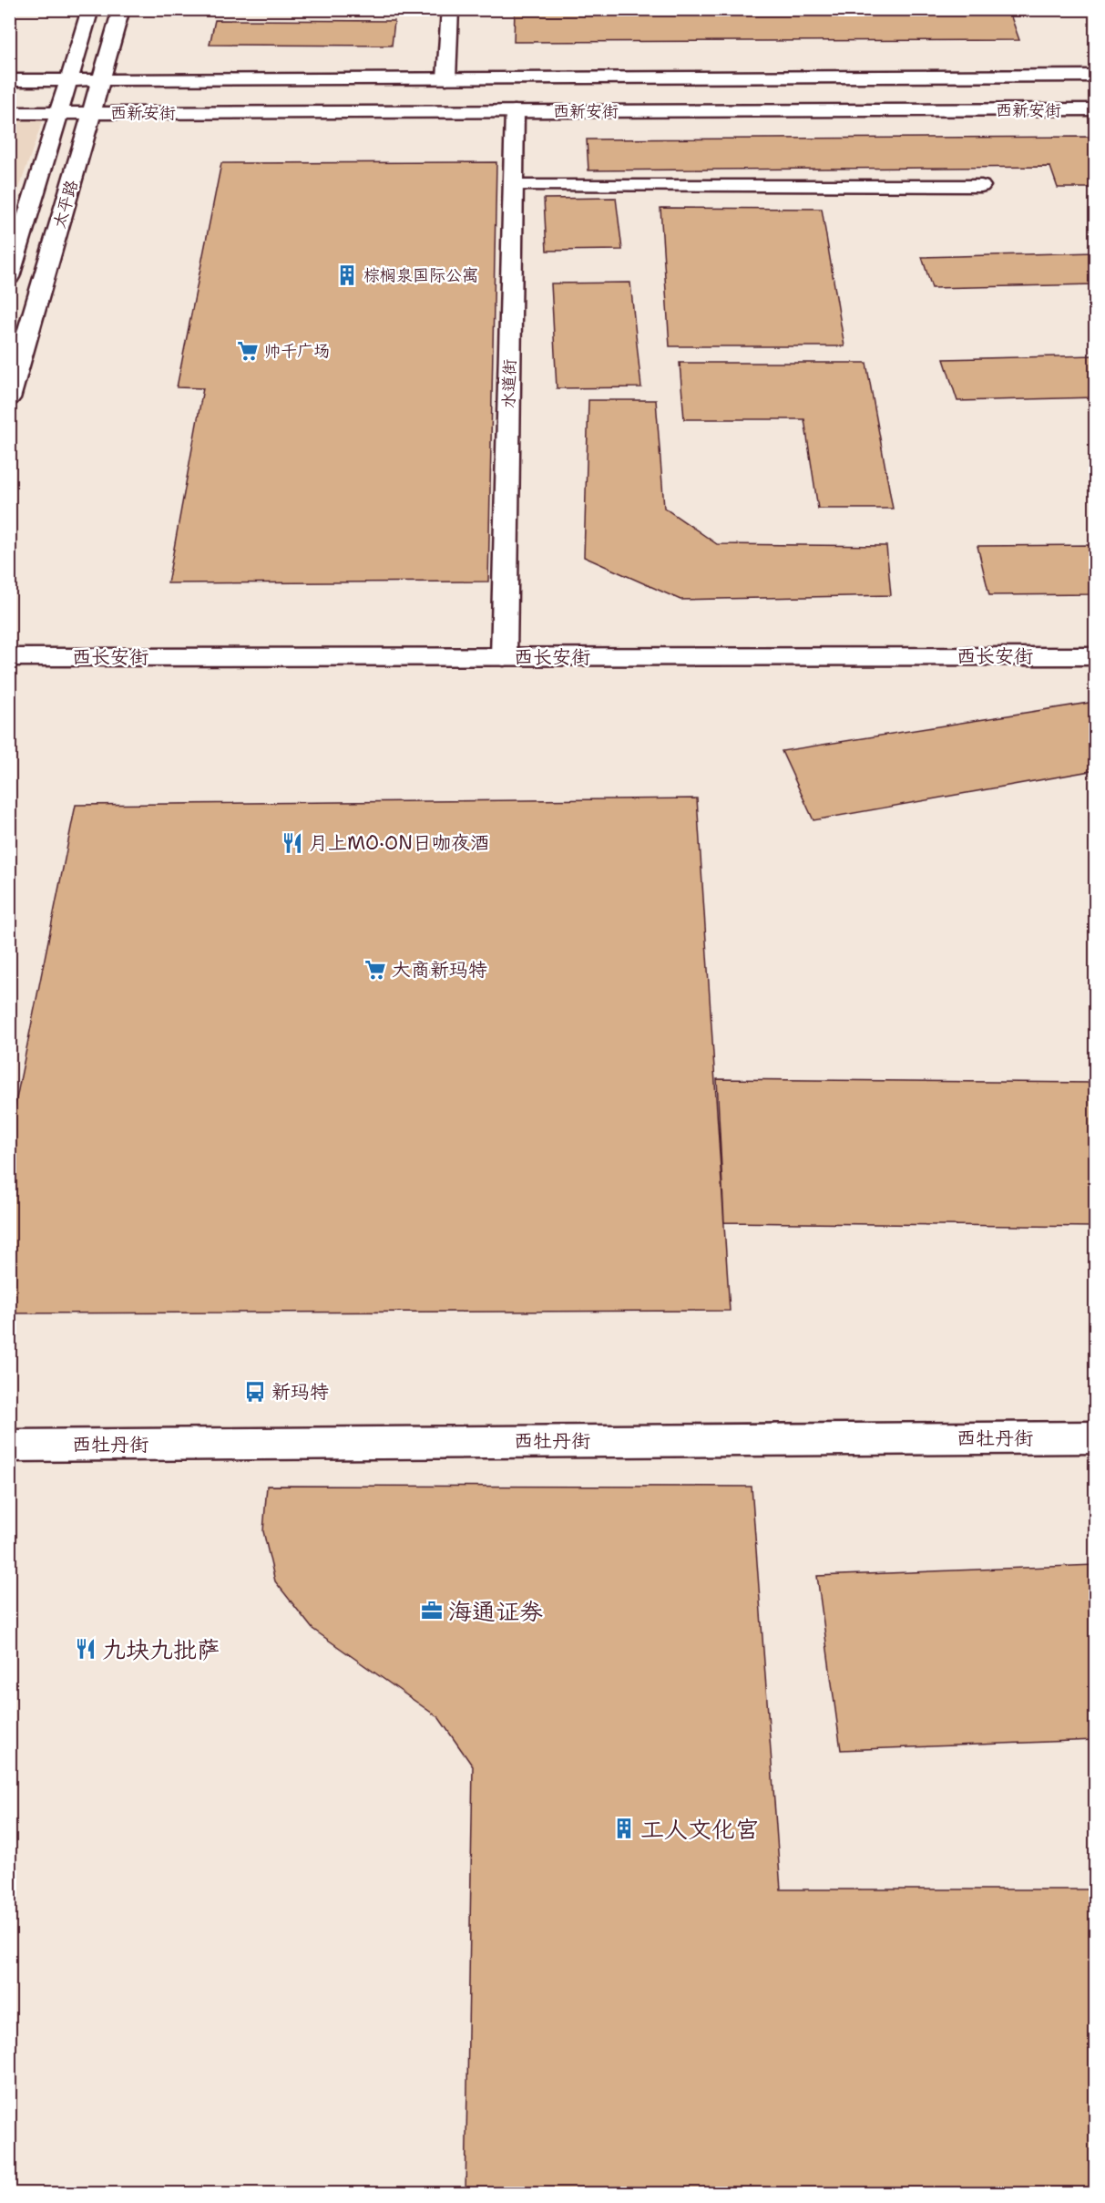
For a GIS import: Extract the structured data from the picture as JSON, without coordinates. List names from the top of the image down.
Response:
{
  "streets": {
    "main road": [
      "西新安街",
      "太平路",
      "水道街",
      "西长安街",
      "西牡丹街"
    ]
  },
  "crossings": [
    ["西新安街", "太平路"],
    ["西新安街", "水道街"],
    ["水道街", "西长安街"]
  ],
  "places": {
    "building": ["棕榈泉国际公寓", "工人文化宫"],
    "supermarket": ["帅千广场", "大商新玛特"],
    "restaurant": ["月上MO·ON日咖夜酒", "九块九批萨"],
    "bus stop": ["新玛特"],
    "office": ["海通证券"]
  }
}
